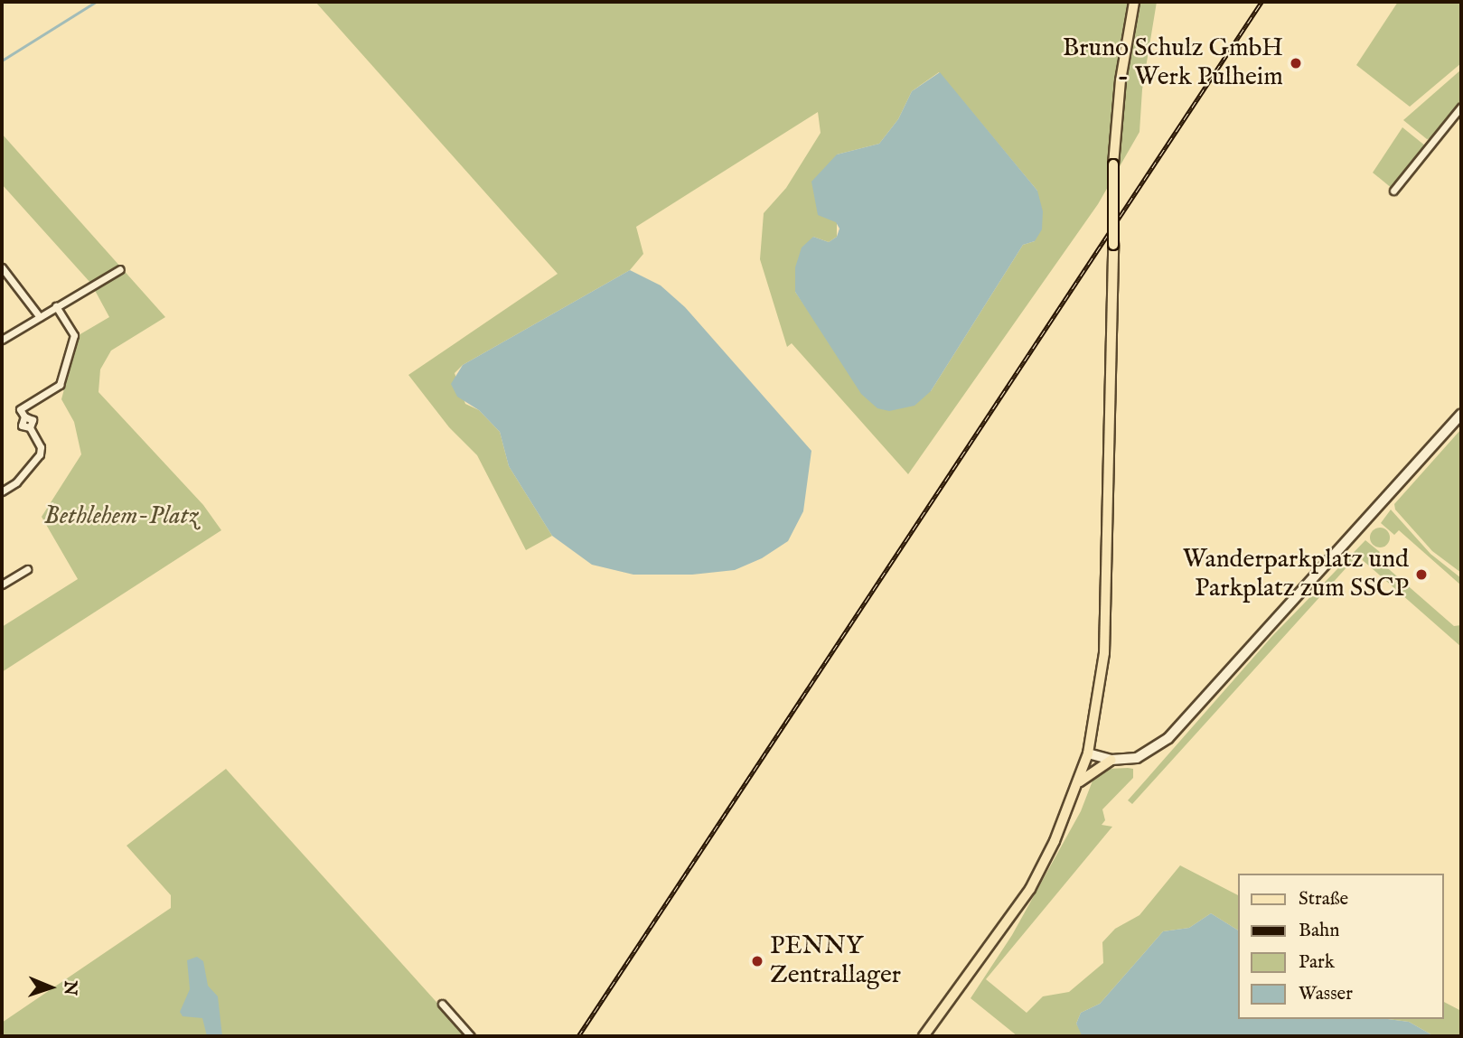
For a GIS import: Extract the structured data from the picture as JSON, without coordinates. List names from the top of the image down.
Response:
{
  "parks": ["Bethlehem-Platz"],
  "places": ["Bruno Schulz GmbH - Werk Pulheim", "Wanderparkplatz und Parkplatz zum SSCP", "PENNY Zentrallager"],
  "legend": [
    "Straße",
    "Bahn",
    "Park",
    "Wasser"
  ],
  "north": "right"
}
